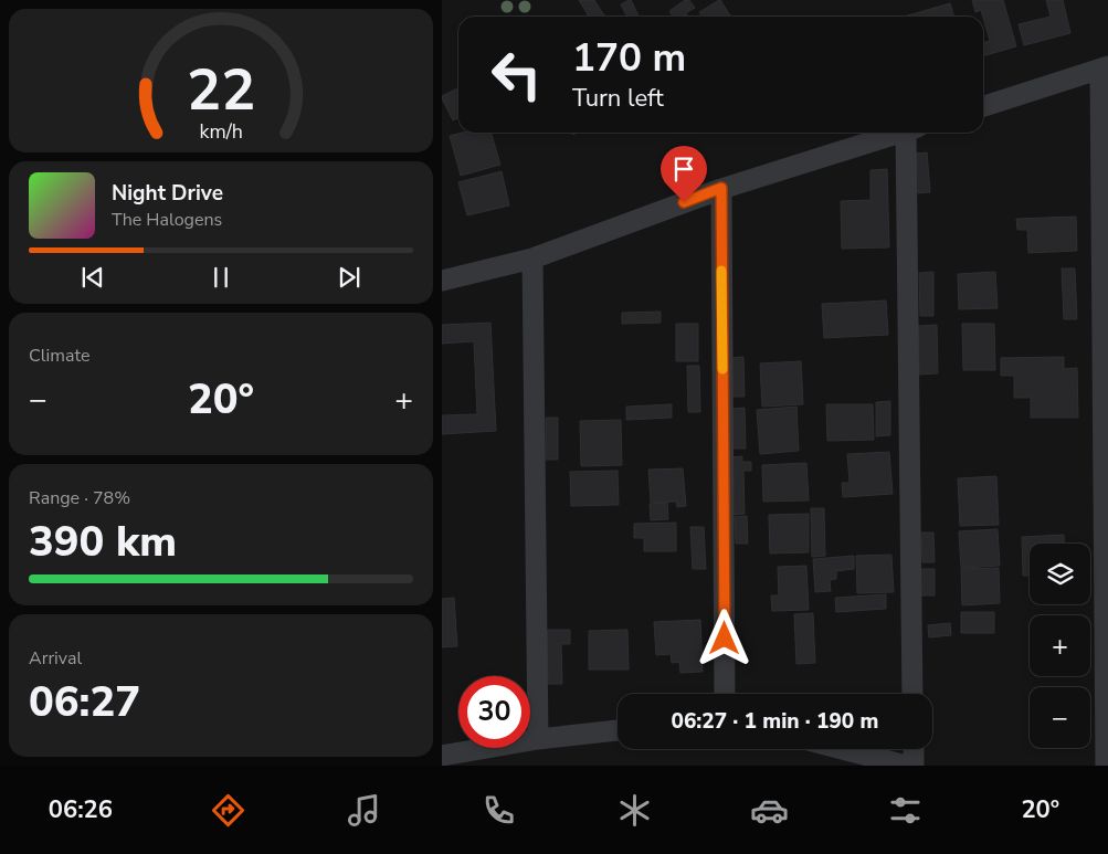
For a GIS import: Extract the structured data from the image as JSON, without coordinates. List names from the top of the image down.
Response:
{
  "page": {
    "turn": ["170 m", "Turn left"],
    "song": ["Night Drive", "The Halogens"],
    "tile": [
      "Climate",
      ["Range · 78%", "390 km"],
      ["Arrival", "06:27"]
    ],
    "heat": ["−", "20°", "+"],
    "map_buttons": ["+", "−"],
    "limit": "30",
    "trip": "06:27 · 1 min · 190 m",
    "tabs": ["06:26", "20°"],
    "gauge": ["22", "km/h"]
  }
}
